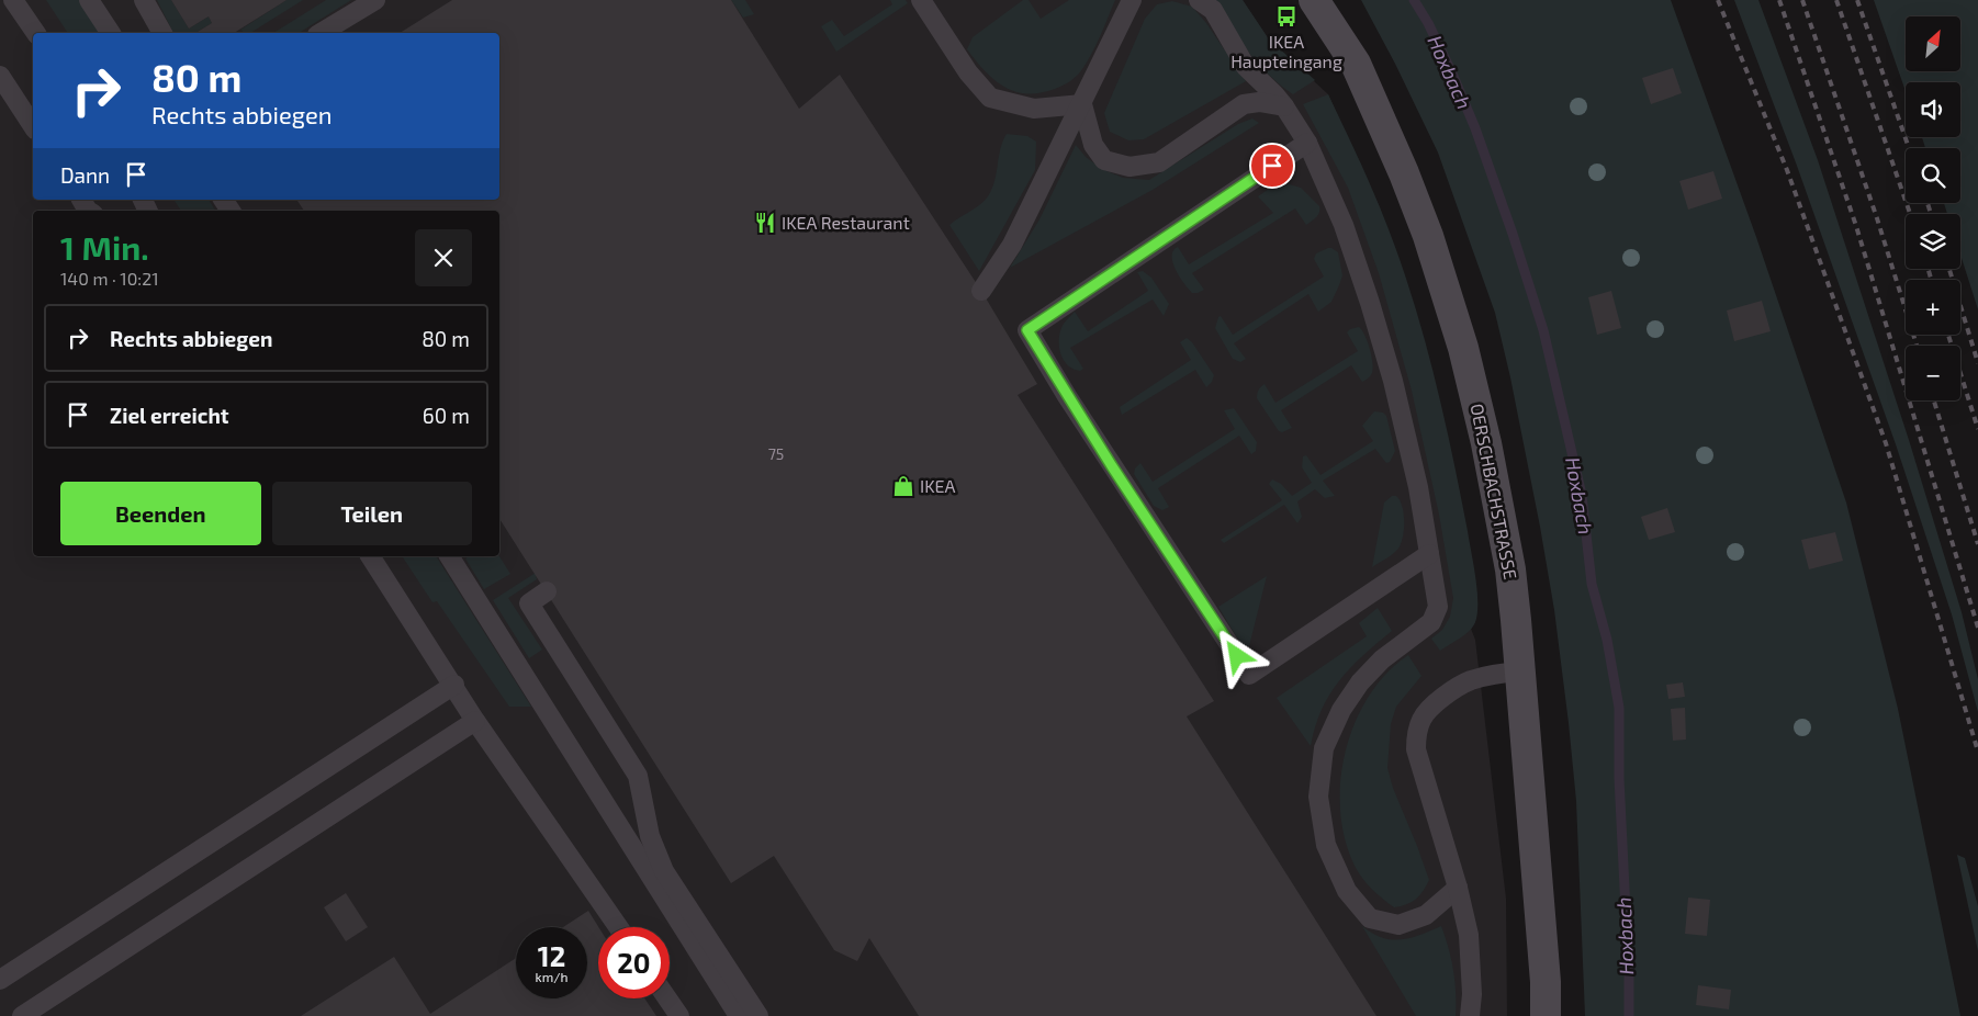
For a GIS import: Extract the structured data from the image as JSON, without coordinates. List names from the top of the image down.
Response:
{
  "streets": {
    "main road": ["OERSCHBACHSTRASSE"]
  },
  "water": ["Hoxbach"],
  "places": {
    "bus stop": ["IKEA Haupteingang"],
    "restaurant": ["IKEA Restaurant"],
    "shop": ["IKEA"]
  },
  "house_numbers": ["75"],
  "north": "top right",
  "page": {
    "map_buttons": ["+", "−"],
    "turn": ["80 m", "Rechts abbiegen"],
    "then": "Dann",
    "heading": ["1 Min.", "140 m · 10:21"],
    "list": [
      {
        "name": "Rechts abbiegen",
        "value": "80 m"
      },
      {
        "name": "Ziel erreicht",
        "value": "60 m"
      }
    ],
    "buttons": ["Beenden", "Teilen"],
    "speed": "12 km/h",
    "limit": "20"
  }
}
